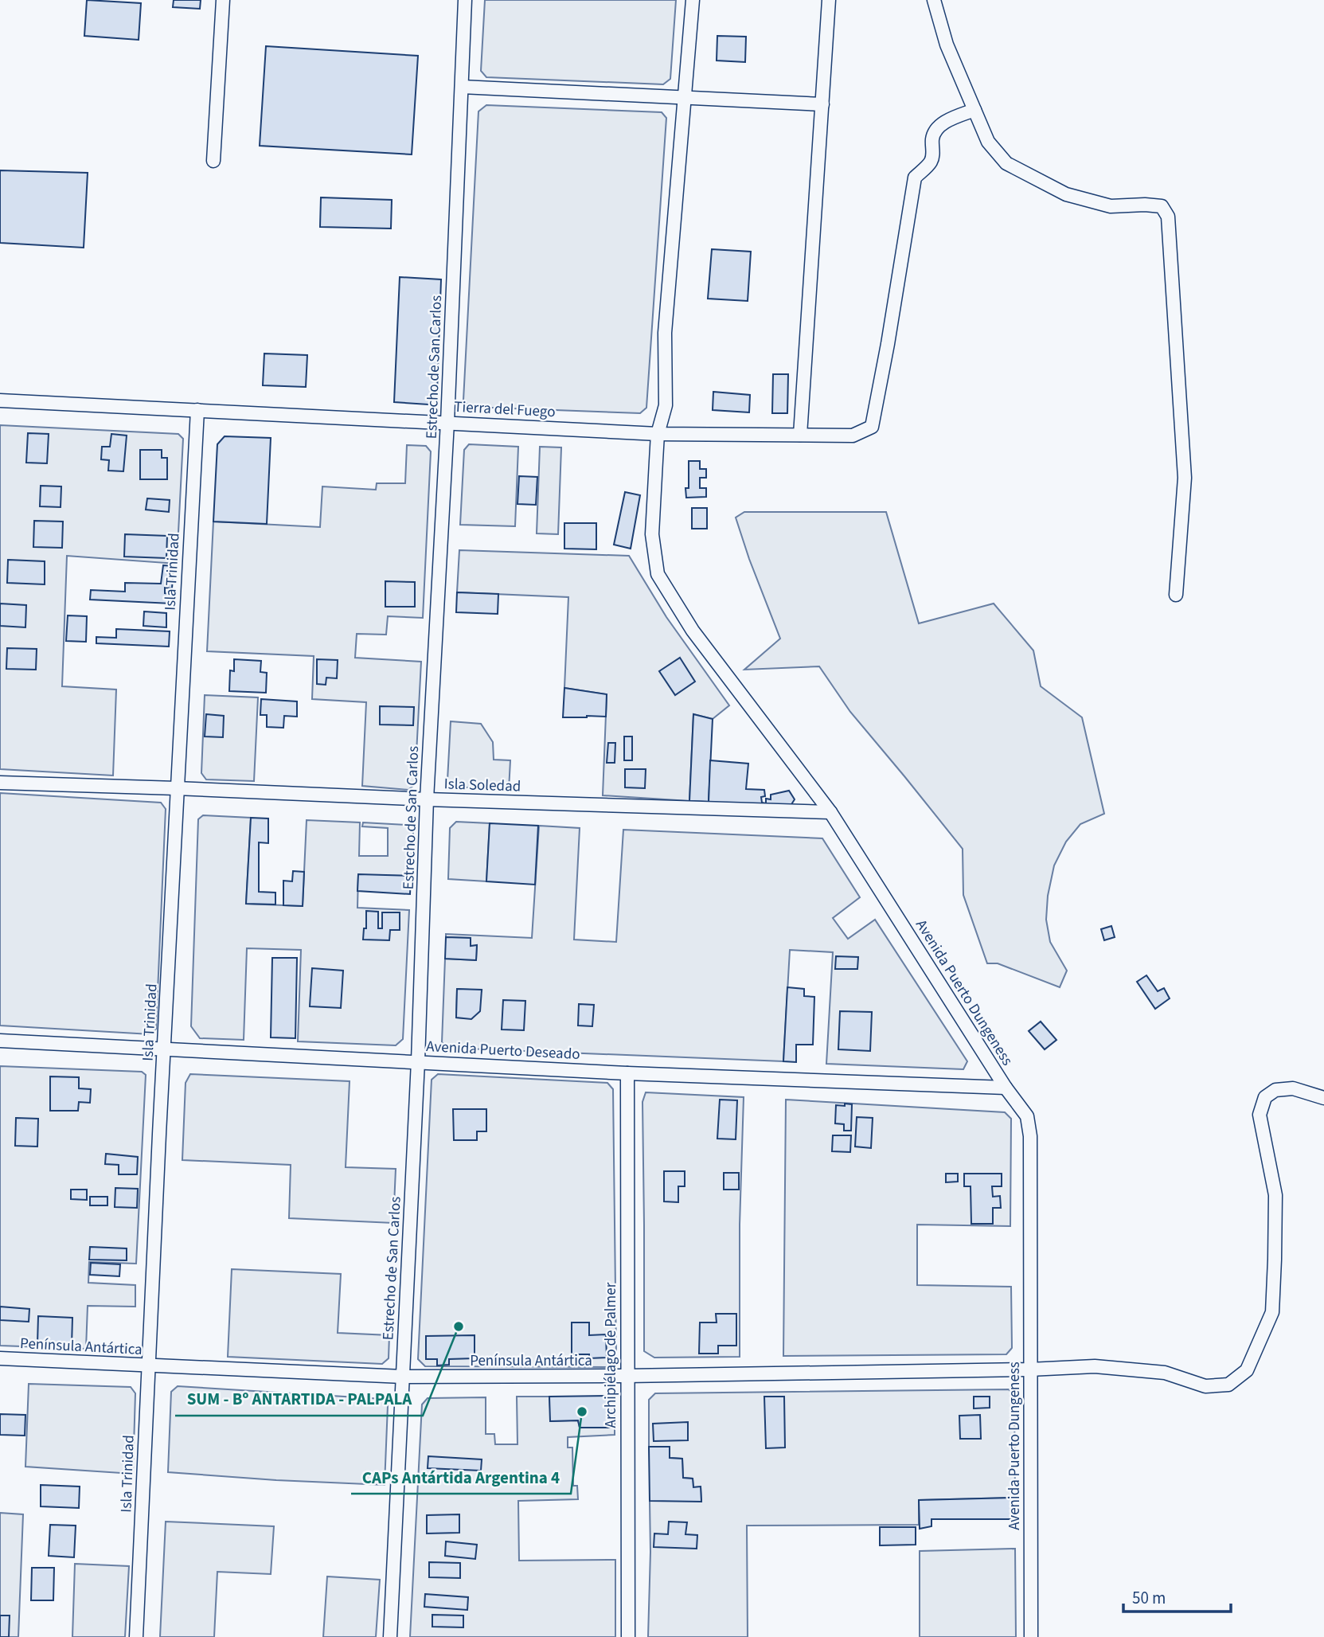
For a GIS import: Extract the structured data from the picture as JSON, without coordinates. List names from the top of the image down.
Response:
{
  "streets": {
    "street": [
      "Estrecho de San Carlos",
      "Tierra del Fuego",
      "Isla Trinidad",
      "Isla Soledad",
      "Avenida Puerto Dungeness",
      "Avenida Puerto Deseado",
      "Península Antártica",
      "Archipiélago de Palmer"
    ]
  },
  "crossings": [
    ["Estrecho de San Carlos", "Tierra del Fuego"],
    ["Estrecho de San Carlos", "Isla Soledad"],
    ["Estrecho de San Carlos", "Avenida Puerto Deseado"],
    ["Estrecho de San Carlos", "Península Antártica"],
    ["Tierra del Fuego", "Isla Trinidad"],
    ["Tierra del Fuego", "Avenida Puerto Dungeness"],
    ["Isla Trinidad", "Isla Soledad"],
    ["Isla Trinidad", "Avenida Puerto Deseado"],
    ["Isla Trinidad", "Península Antártica"],
    ["Isla Soledad", "Avenida Puerto Dungeness"],
    ["Avenida Puerto Dungeness", "Avenida Puerto Deseado"],
    ["Avenida Puerto Dungeness", "Península Antártica"],
    ["Avenida Puerto Deseado", "Archipiélago de Palmer"],
    ["Península Antártica", "Archipiélago de Palmer"]
  ],
  "places": ["SUM - Bº ANTARTIDA - PALPALA", "CAPs Antártida Argentina 4"],
  "scale_bar": "50 m"
}
